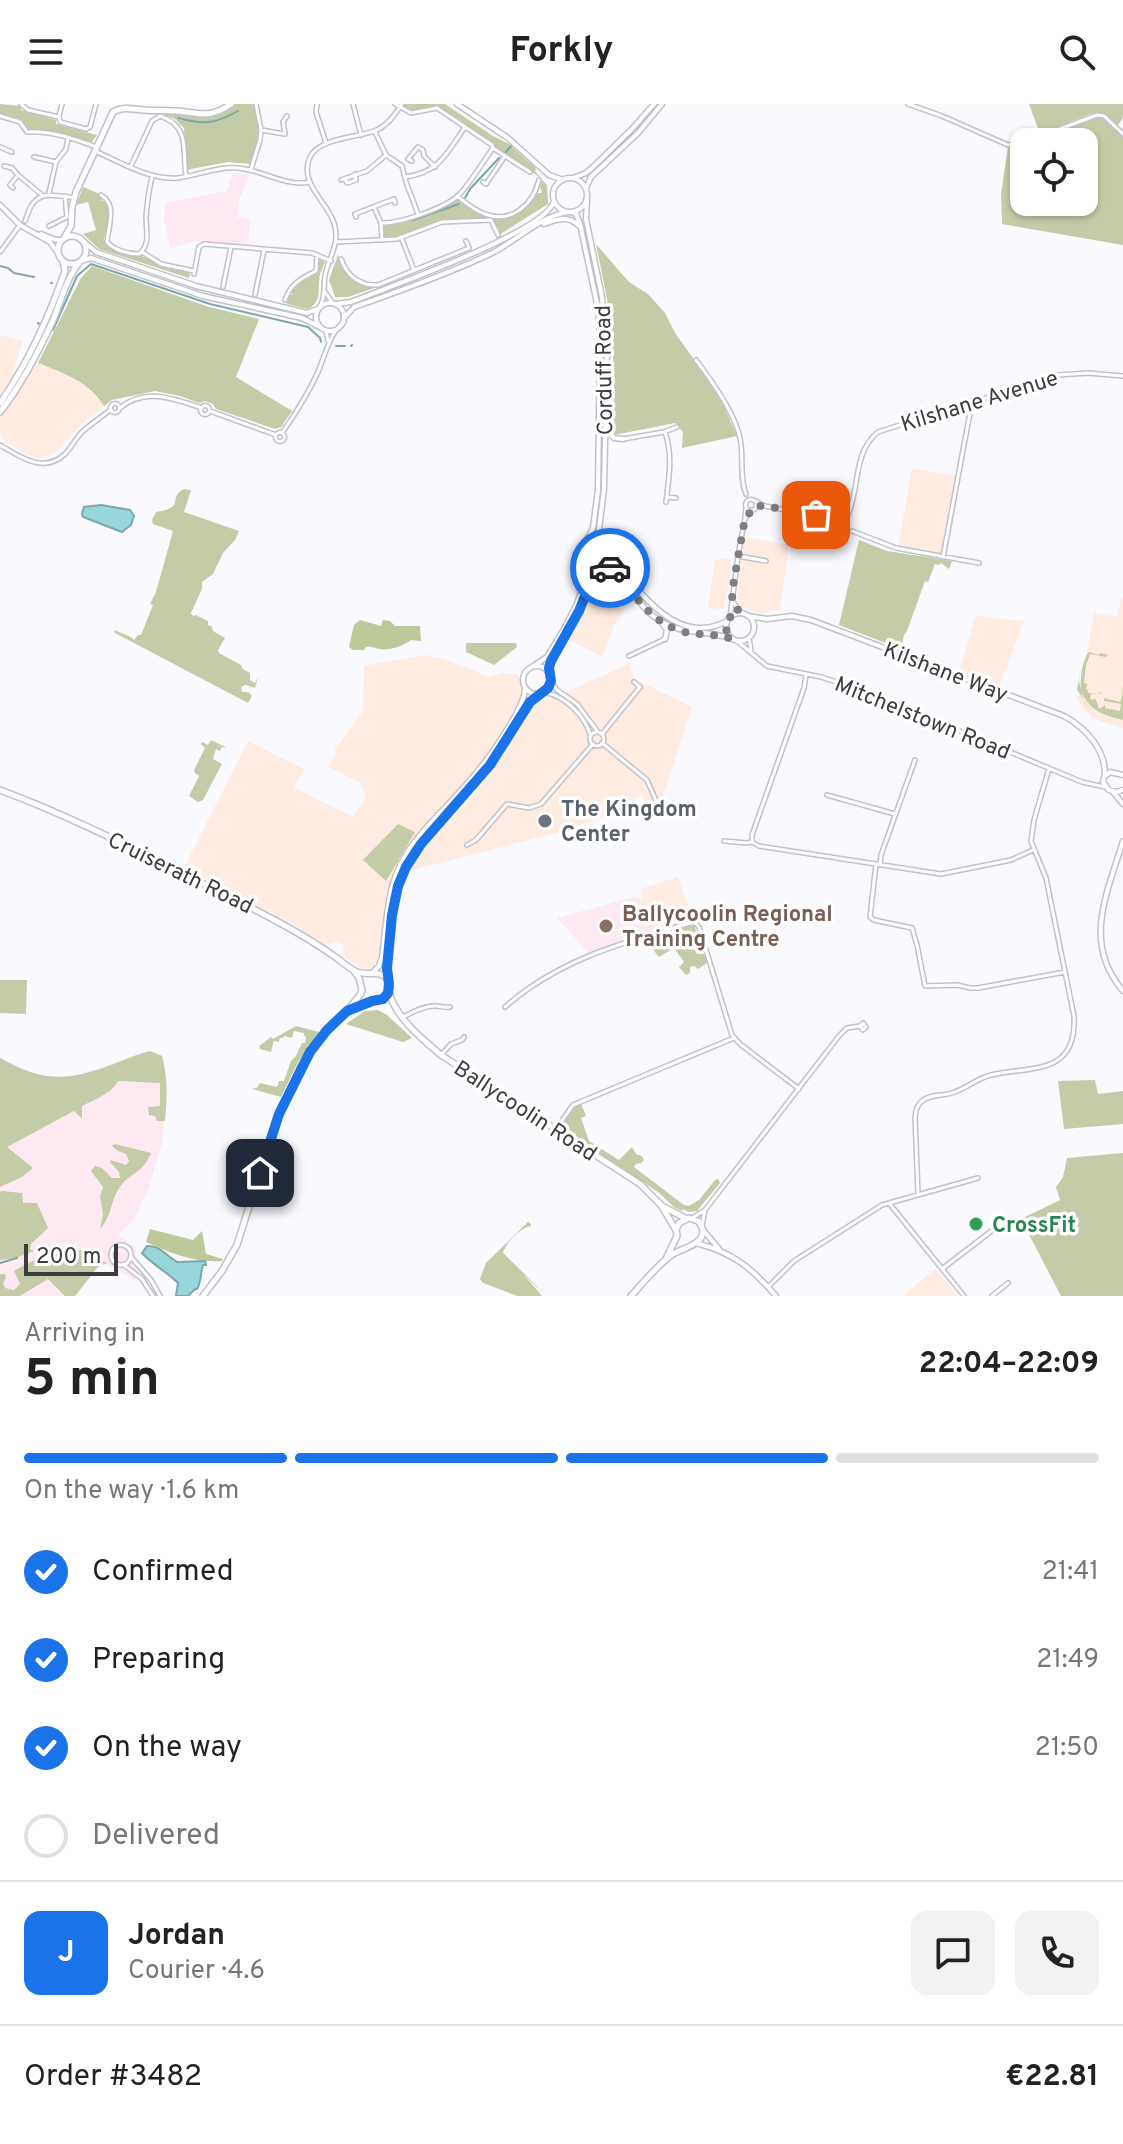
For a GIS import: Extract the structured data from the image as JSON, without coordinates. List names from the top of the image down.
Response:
{
  "streets": {
    "main road": ["Cruiserath Road", "Ballycoolin Road"],
    "street": [
      "Corduff Road",
      "Kilshane Avenue",
      "Kilshane Way",
      "Mitchelstown Road"
    ]
  },
  "crossings": [
    ["Kilshane Way", "Mitchelstown Road"],
    ["Cruiserath Road", "Ballycoolin Road"]
  ],
  "places": ["The Kingdom Center", "Ballycoolin Regional Training Centre", "CrossFit"],
  "scale_bar": "200 m",
  "page": {
    "header": "Forkly",
    "scale": "200 m",
    "heading": ["5 min", "Arriving in", "22:04–22:09"],
    "panel": [
      "Jordan",
      "Courier · 4.6",
      "Order #3482",
      "€22.81"
    ],
    "bar": "On the way · 1.6 km",
    "list": [
      ["Confirmed", "21:41"],
      ["Preparing", "21:49"],
      ["On the way", "21:50"],
      "Delivered"
    ],
    "round": "J"
  }
}
